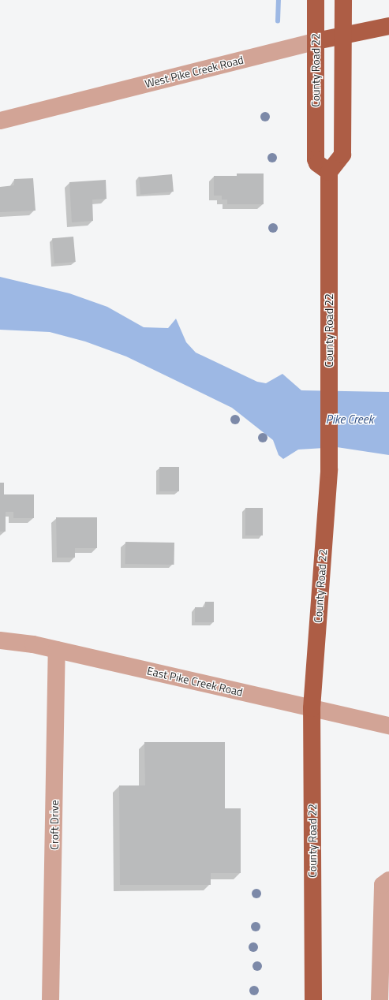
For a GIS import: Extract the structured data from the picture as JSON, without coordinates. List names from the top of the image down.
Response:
{
  "streets": {
    "main road": ["County Road 22", "West Pike Creek Road"],
    "street": ["East Pike Creek Road", "Croft Drive"]
  },
  "crossings": [
    ["County Road 22", "West Pike Creek Road"],
    ["County Road 22", "East Pike Creek Road"],
    ["East Pike Creek Road", "Croft Drive"]
  ],
  "water": ["Pike Creek"]
}
